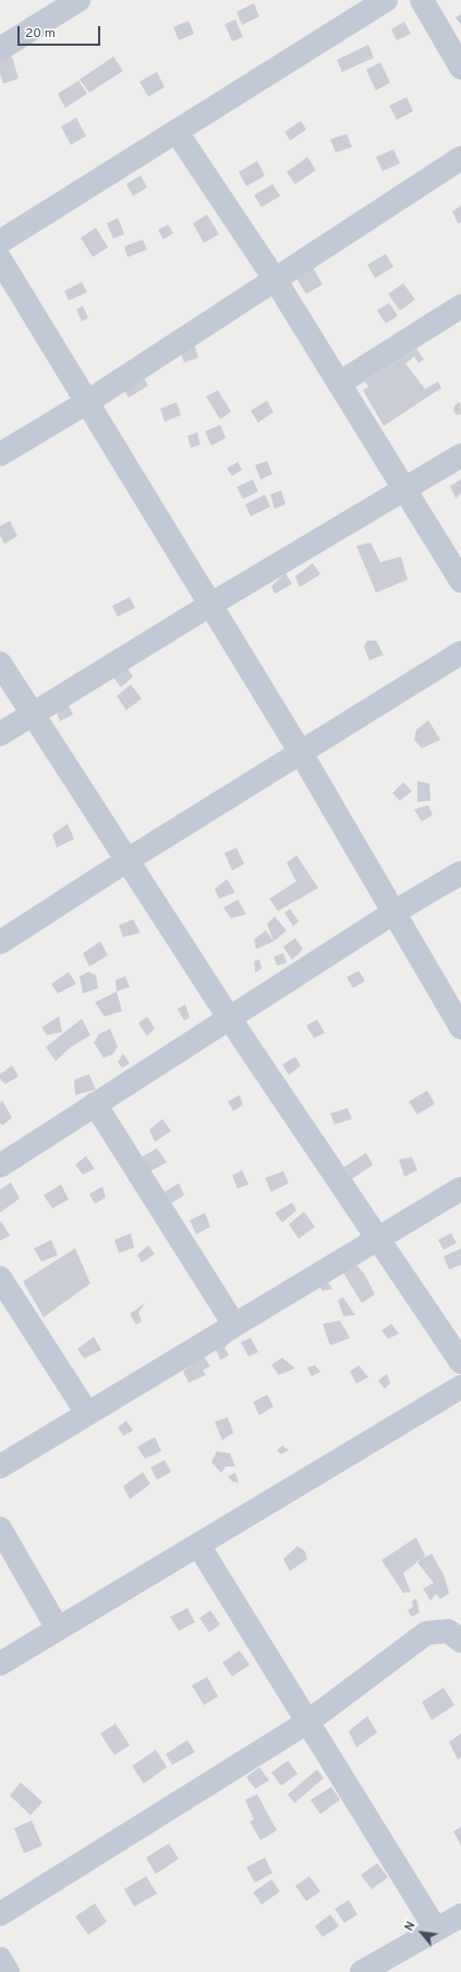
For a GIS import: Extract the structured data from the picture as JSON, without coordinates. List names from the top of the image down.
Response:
{
  "scale_bar": "20 m",
  "north": "top left"
}
